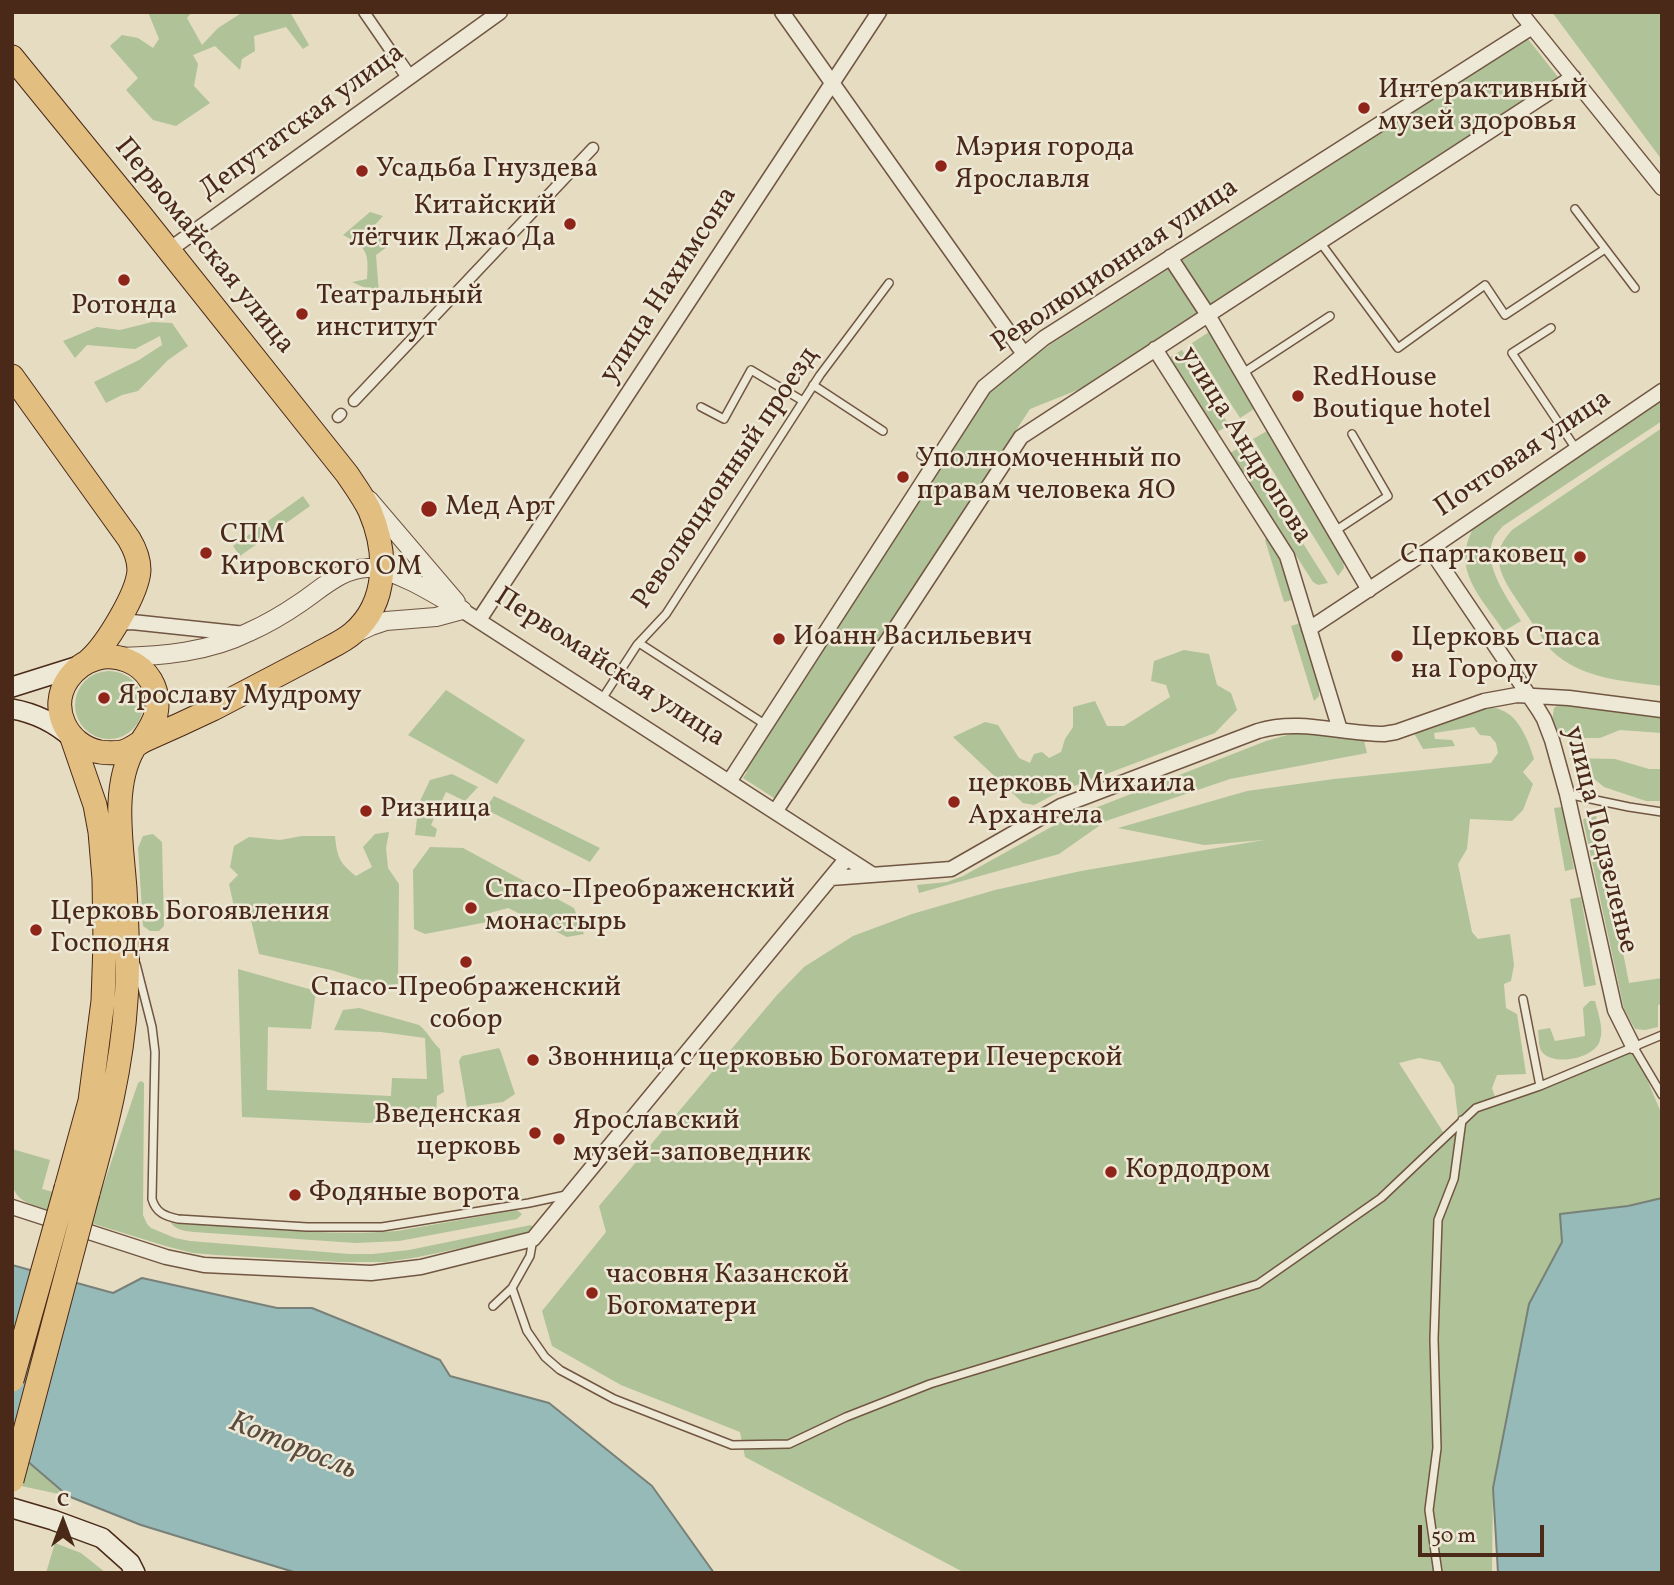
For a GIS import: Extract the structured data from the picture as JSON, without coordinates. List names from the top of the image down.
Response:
{
  "streets": {
    "main road": ["Первомайская улица"],
    "street": [
      "Депутатская улица",
      "Революционная улица",
      "улица Нахимсона",
      "улица Андропова",
      "Почтовая улица",
      "улица Подзеленье"
    ],
    "lane": ["Революционный проезд"]
  },
  "crossings": [
    ["Депутатская улица", "Первомайская улица"],
    ["Первомайская улица", "Революционная улица"],
    ["Первомайская улица", "улица Нахимсона"],
    ["Первомайская улица", "Революционный проезд"],
    ["Революционная улица", "улица Андропова"],
    ["улица Андропова", "Почтовая улица"],
    ["Почтовая улица", "улица Подзеленье"]
  ],
  "water": ["Которосль"],
  "places": [
    "Интерактивный музей здоровья",
    "Мэрия города Ярославля",
    "Усадьба Гнуздева",
    "Китайский лётчик Джао Да",
    "Ротонда",
    "Театральный институт",
    "RedHouse Boutique hotel",
    "Уполномоченный по правам человека ЯО",
    "Мед Арт",
    "СПМ Кировского ОМ",
    "Спартаковец",
    "Иоанн Васильевич",
    "Церковь Спаса на Городу",
    "Ярославу Мудрому",
    "церковь Михаила Архангела",
    "Ризница",
    "Спасо-Преображенский монастырь",
    "Церковь Богоявления Господня",
    "Спасо-Преображенский собор",
    "Звонница с церковью Богоматери Печерской",
    "Введенская церковь",
    "Ярославский музей-заповедник",
    "Кордодром",
    "Фодяные ворота",
    "часовня Казанской Богоматери"
  ],
  "scale_bar": "50 m",
  "north": "top"
}
